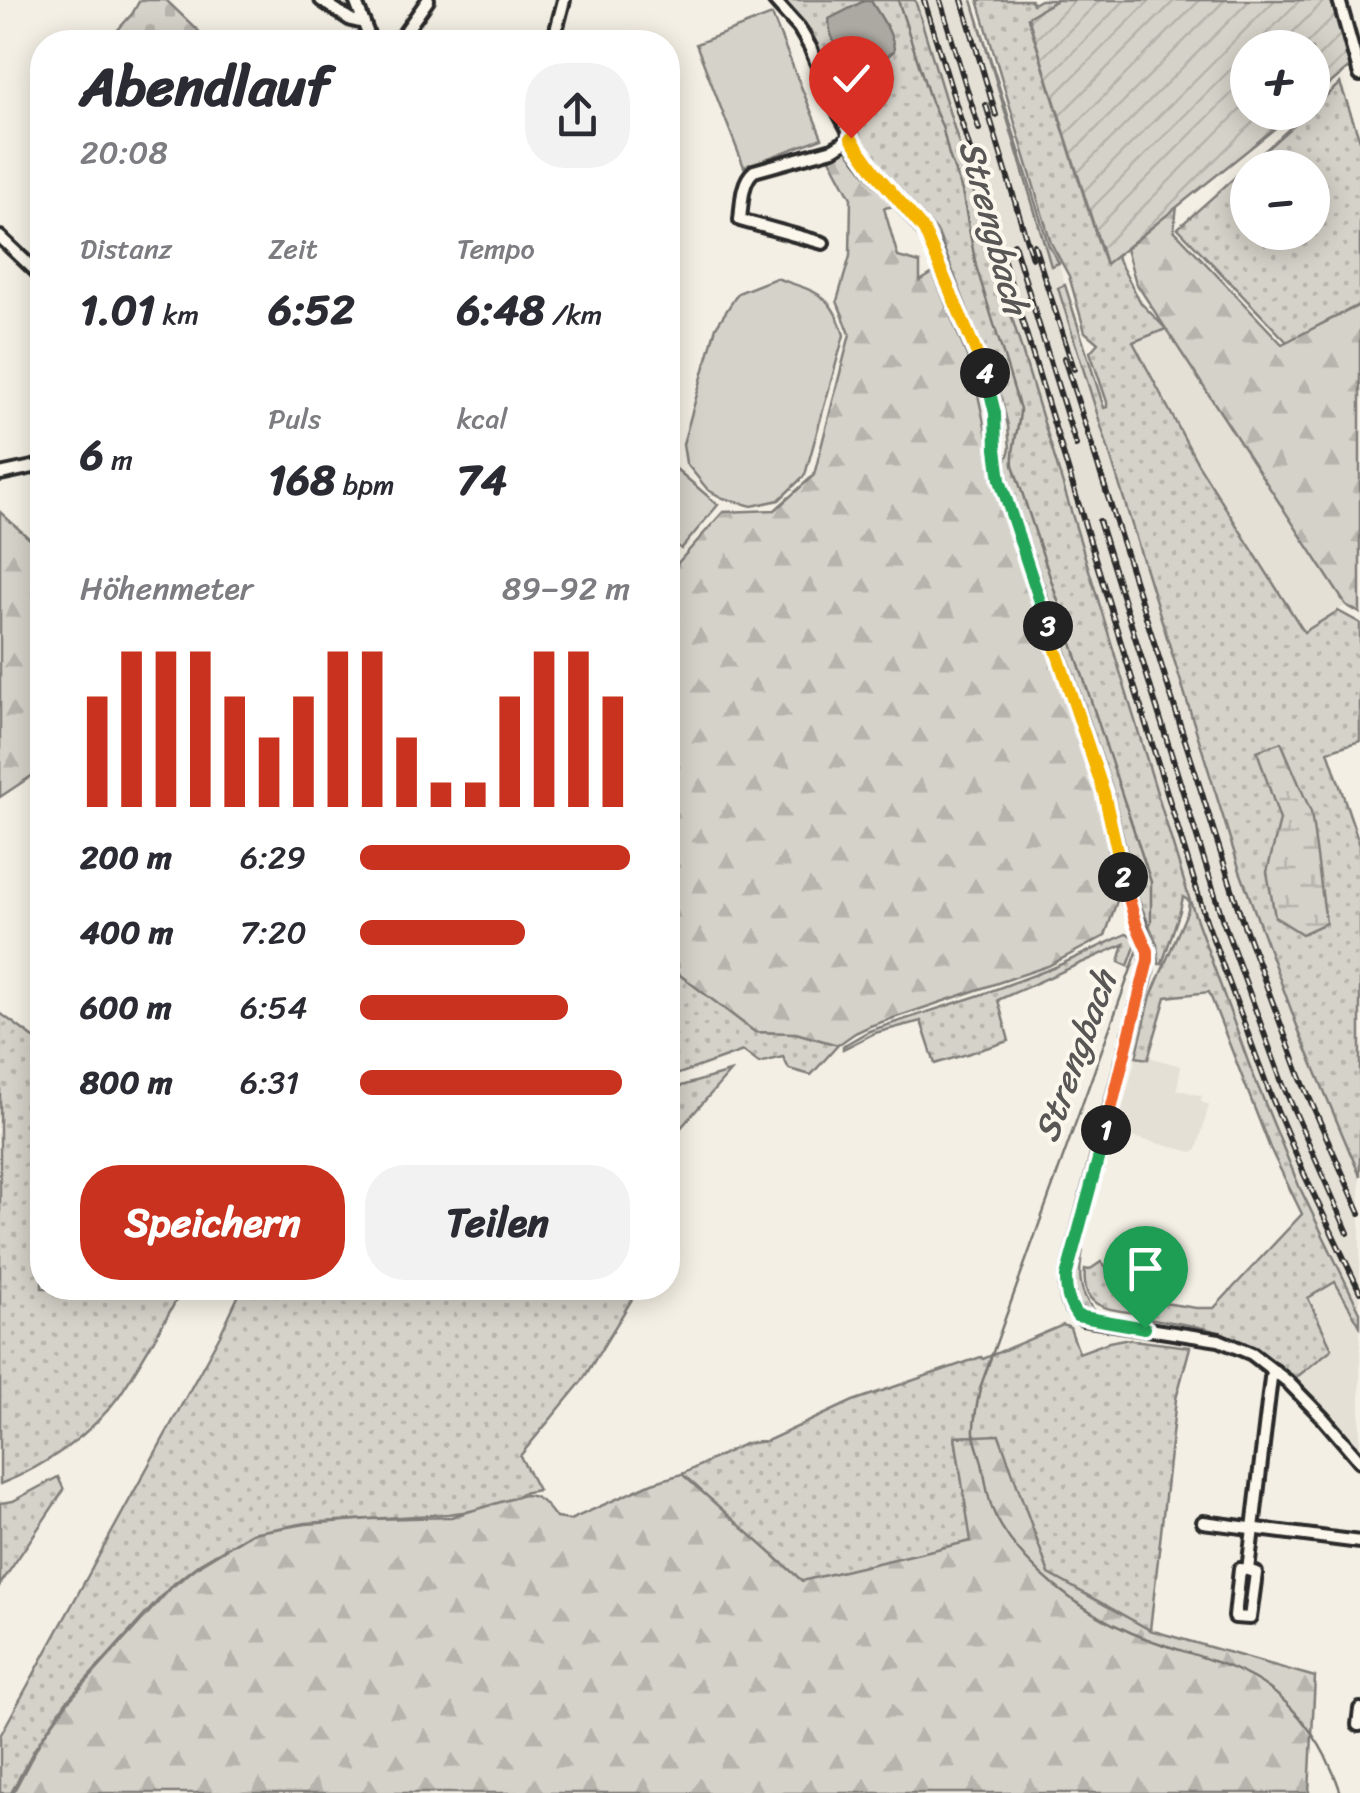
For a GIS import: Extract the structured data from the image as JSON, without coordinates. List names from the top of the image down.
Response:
{
  "water": ["Strengbach"],
  "page": {
    "map_buttons": ["+", "−"],
    "heading": ["Abendlauf", "20:08"],
    "stats": [
      ["Distanz", "1.01 km"],
      ["Zeit", "6:52"],
      ["Tempo", "6:48 /km"],
      ["6 m"],
      ["Puls", "168 bpm"],
      ["kcal", "74"]
    ],
    "pins": [
      "4",
      "3",
      "2",
      "1"
    ],
    "chart": ["Höhenmeter", "89–92 m"],
    "list": [
      {
        "name": "200 m",
        "note": "6:29"
      },
      {
        "name": "400 m",
        "note": "7:20"
      },
      {
        "name": "600 m",
        "note": "6:54"
      },
      {
        "name": "800 m",
        "note": "6:31"
      }
    ],
    "buttons": ["Speichern", "Teilen"]
  }
}
